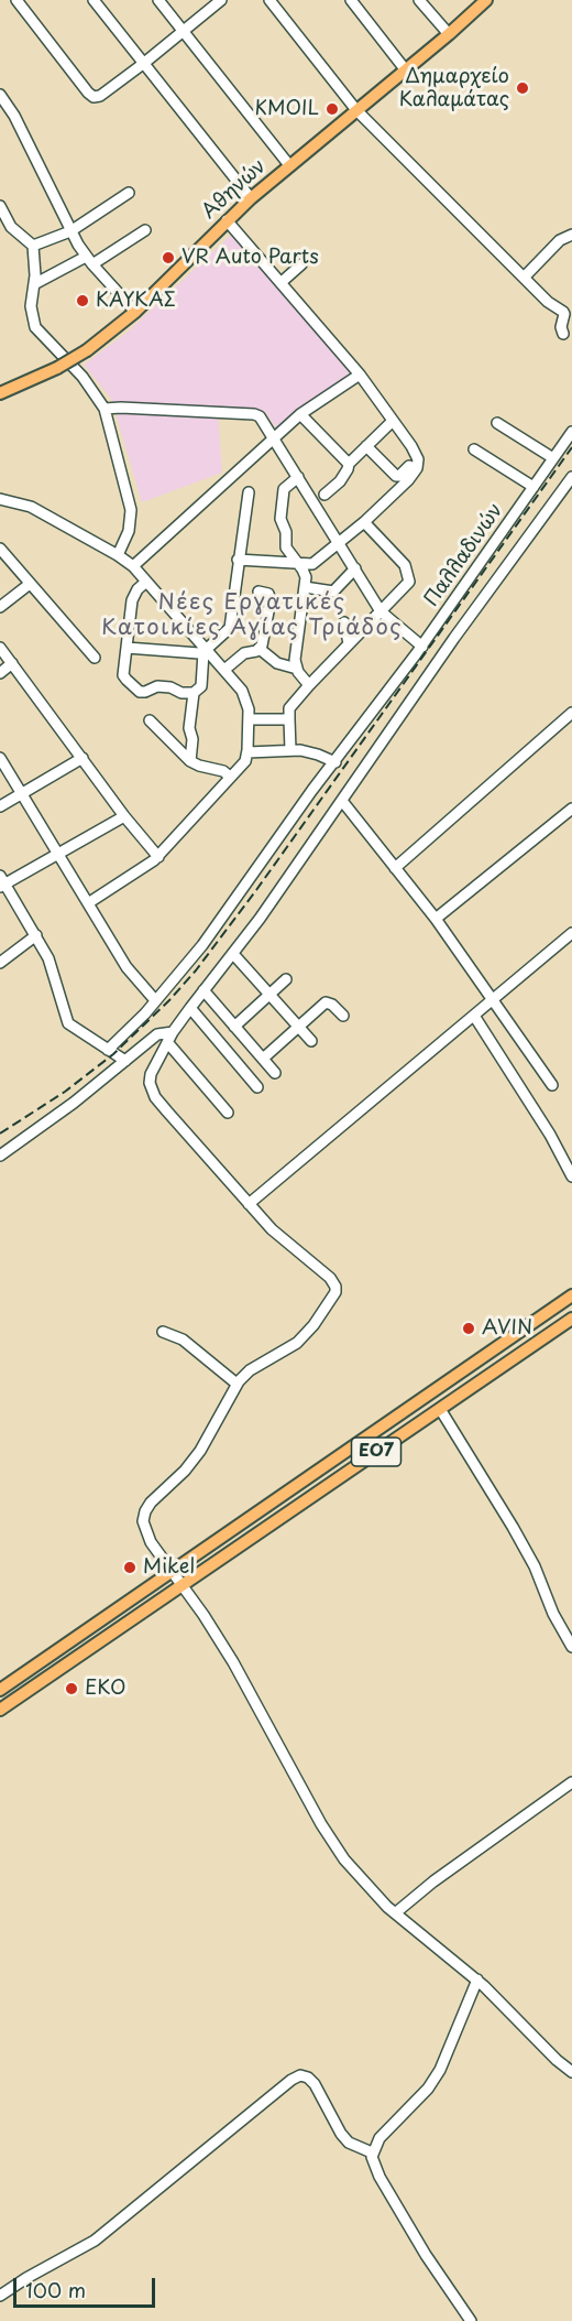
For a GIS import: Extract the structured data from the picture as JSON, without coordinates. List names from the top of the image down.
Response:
{
  "streets": {
    "main road": ["Αθηνών", "ΕΟ7"],
    "street": ["Παλλαδινών"]
  },
  "districts": ["Νέες Εργατικές Κατοικίες Αγίας Τριάδος"],
  "places": [
    "Δημαρχείο Καλαμάτας",
    "KMOIL",
    "VR Auto Parts",
    "ΚΑΥΚΑΣ",
    "AVIN",
    "Mikel",
    "EKO"
  ],
  "scale_bar": "100 m"
}
